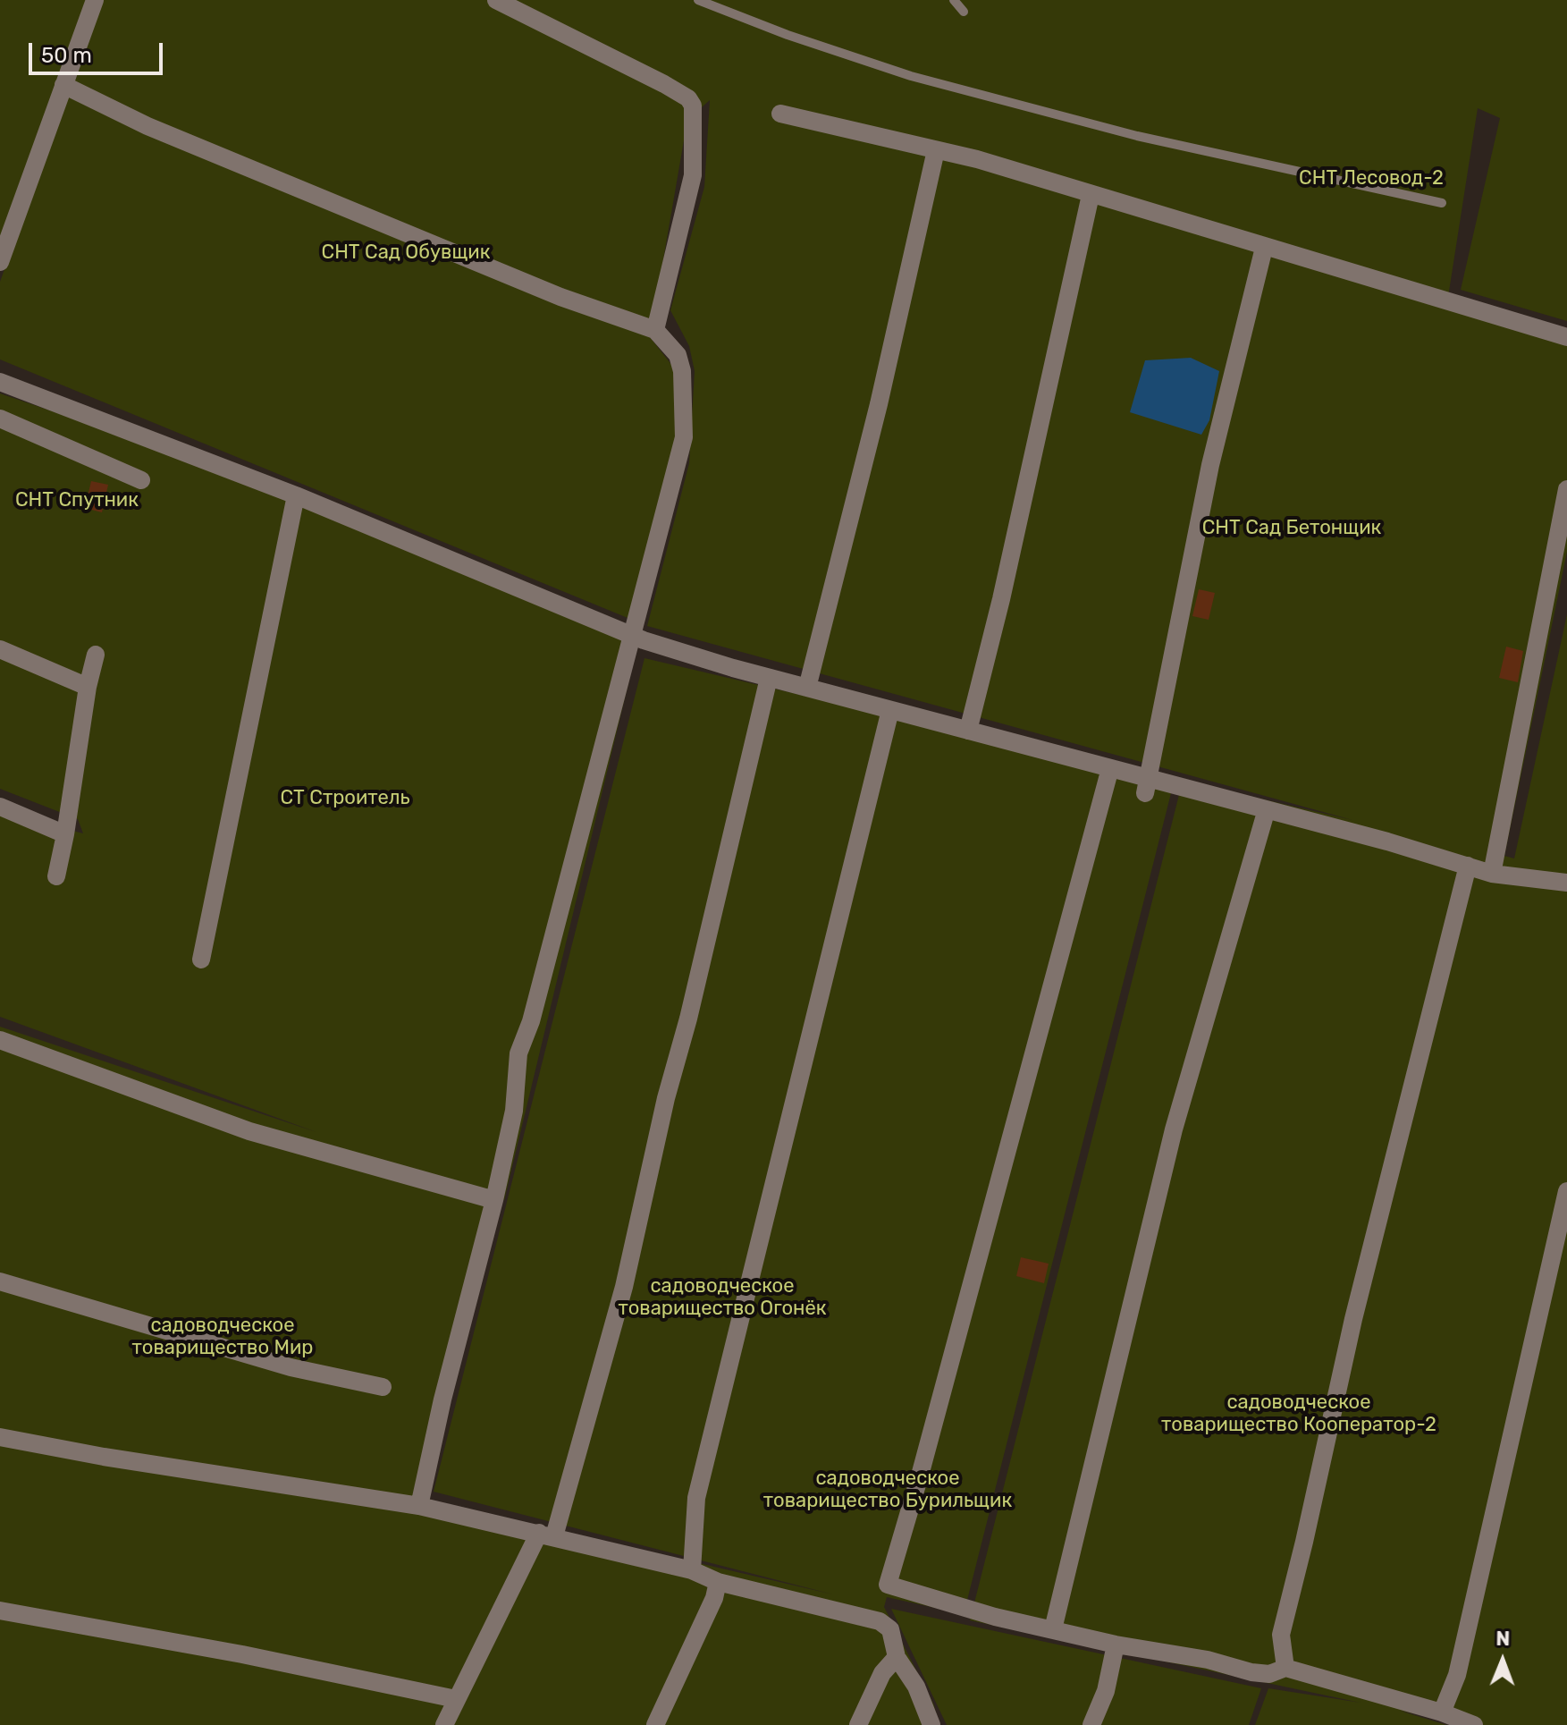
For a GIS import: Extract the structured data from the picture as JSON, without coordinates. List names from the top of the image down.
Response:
{
  "parks": [
    "СНТ Лесовод-2",
    "СНТ Сад Обувщик",
    "СНТ Спутник",
    "СНТ Сад Бетонщик",
    "СТ Строитель",
    "садоводческое товарищество Огонёк",
    "садоводческое товарищество Мир",
    "садоводческое товарищество Кооператор-2",
    "садоводческое товарищество Бурильщик"
  ],
  "scale_bar": "50 m",
  "north": "top"
}
